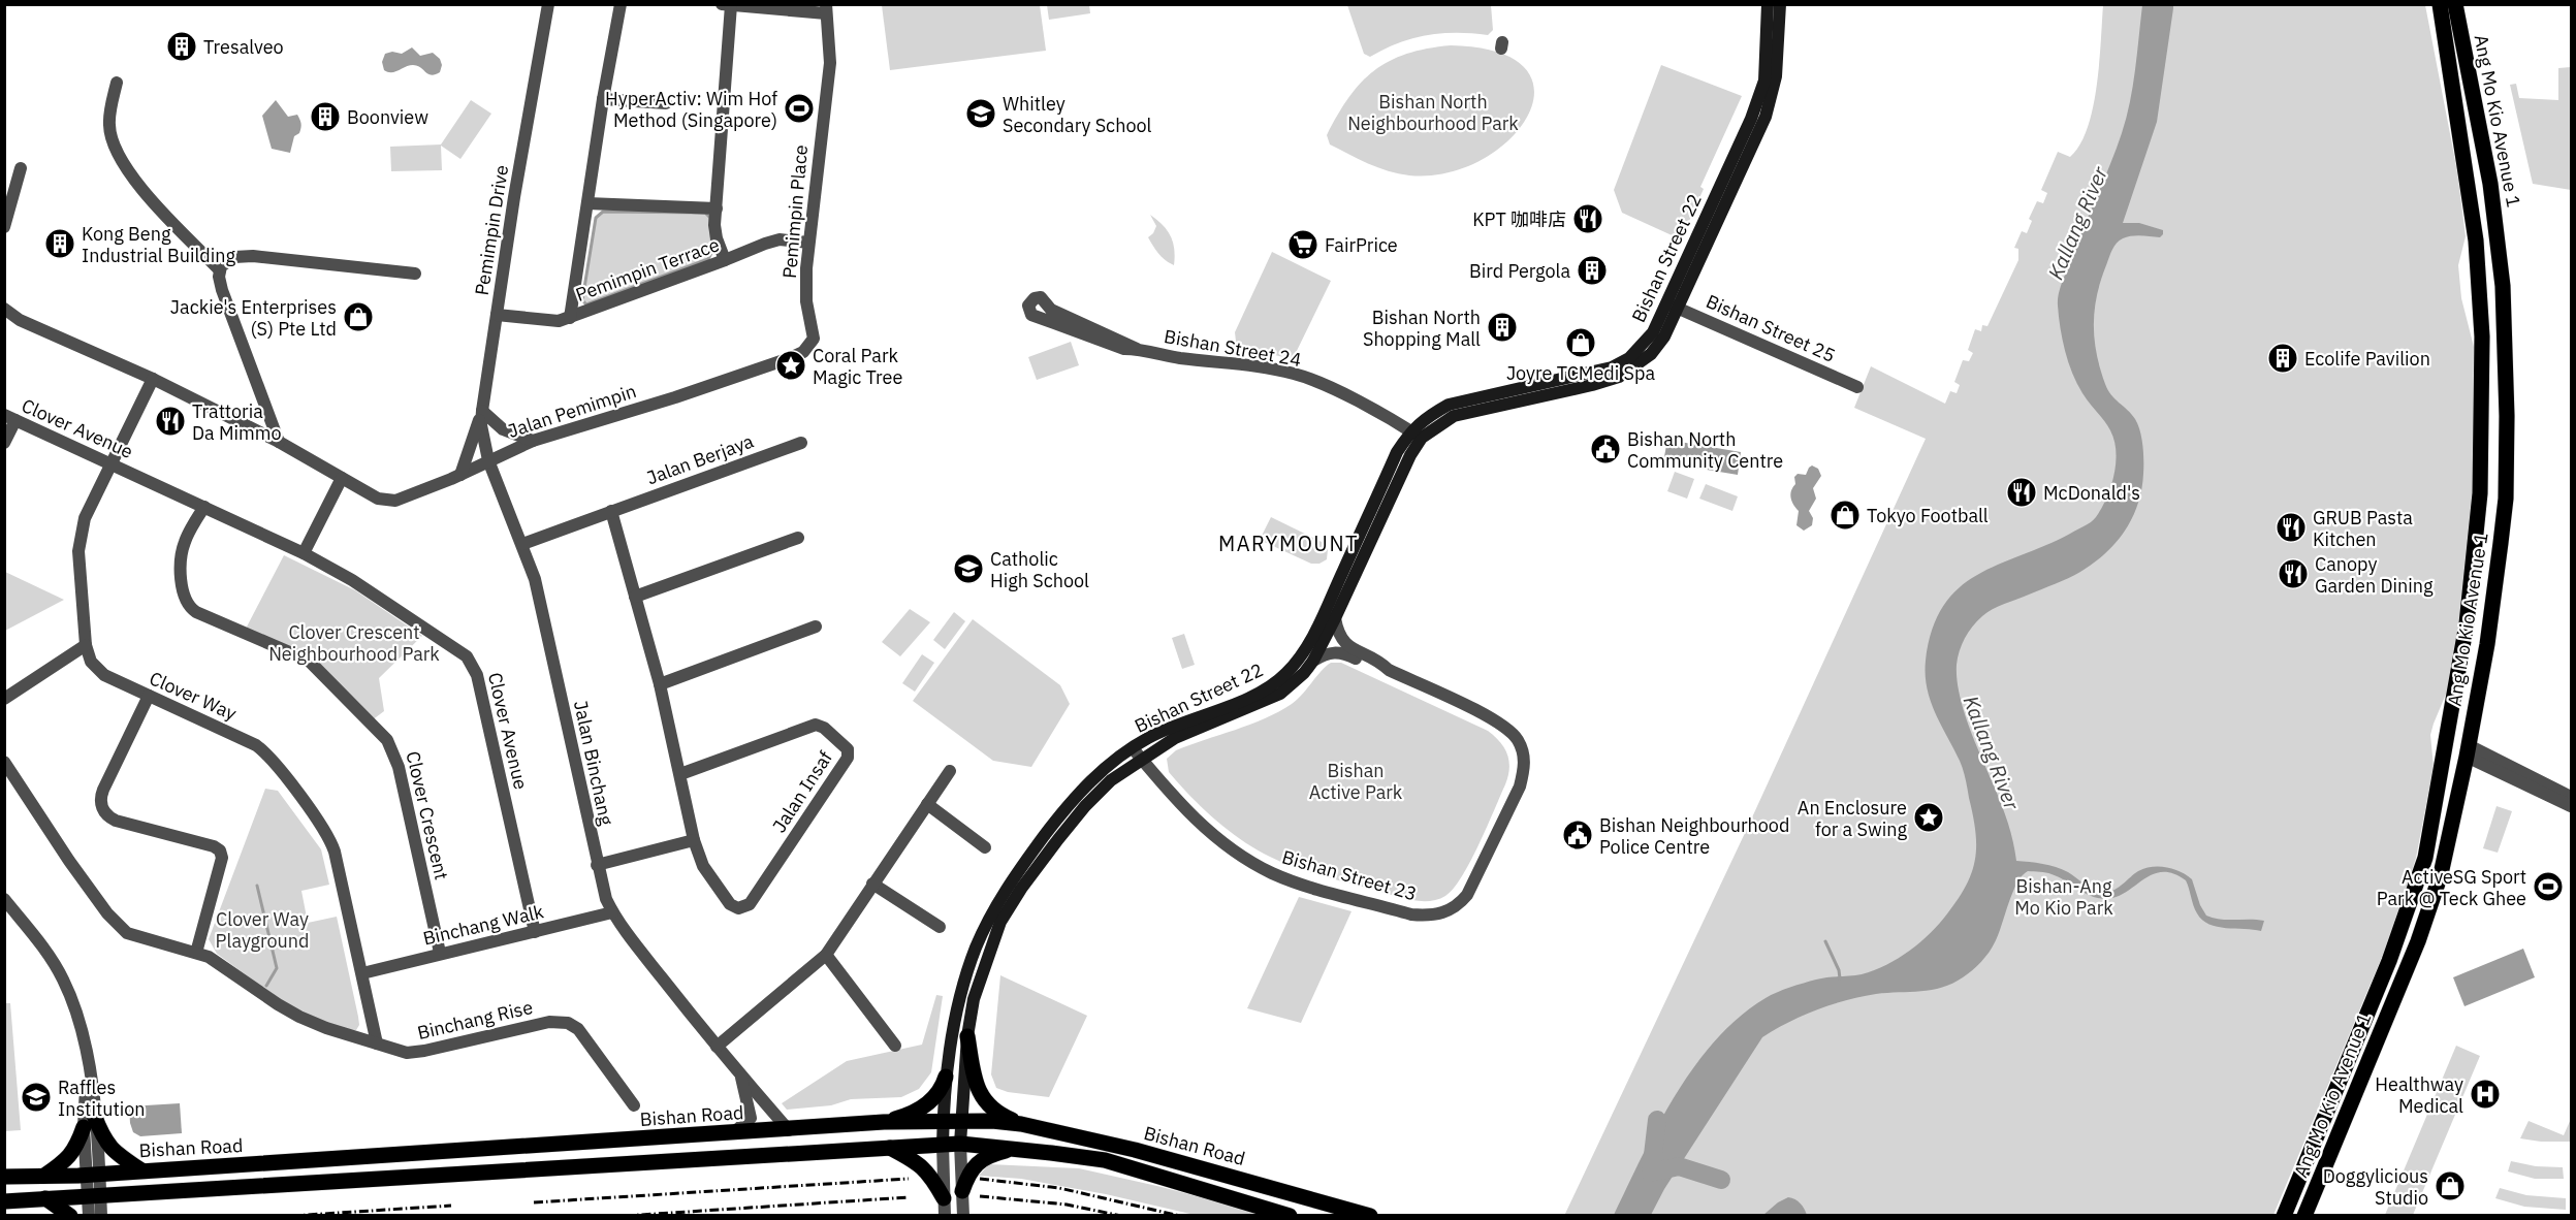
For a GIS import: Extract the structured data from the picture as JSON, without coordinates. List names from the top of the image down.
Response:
{
  "streets": {
    "main road": ["Ang Mo Kio Avenue 1", "Bishan Street 22", "Bishan Road"],
    "street": [
      "Pemimpin Place",
      "Pemimpin Drive",
      "Pemimpin Terrace",
      "Bishan Street 25",
      "Bishan Street 24",
      "Jalan Pemimpin",
      "Clover Avenue",
      "Jalan Berjaya",
      "Clover Way",
      "Jalan Binchang",
      "Jalan Insaf",
      "Clover Crescent",
      "Bishan Street 23",
      "Binchang Walk",
      "Binchang Rise"
    ]
  },
  "crossings": [
    ["Pemimpin Place", "Pemimpin Terrace"],
    ["Pemimpin Place", "Jalan Pemimpin"],
    ["Pemimpin Drive", "Pemimpin Terrace"],
    ["Pemimpin Drive", "Jalan Pemimpin"],
    ["Pemimpin Drive", "Jalan Binchang"],
    ["Bishan Street 22", "Bishan Street 25"],
    ["Bishan Street 22", "Bishan Street 24"],
    ["Bishan Street 22", "Bishan Street 23"],
    ["Bishan Street 22", "Bishan Road"],
    ["Jalan Pemimpin", "Clover Way"],
    ["Jalan Pemimpin", "Jalan Binchang"],
    ["Clover Avenue", "Clover Way"],
    ["Clover Avenue", "Clover Crescent"],
    ["Clover Avenue", "Binchang Walk"],
    ["Jalan Berjaya", "Jalan Binchang"],
    ["Clover Way", "Binchang Walk"],
    ["Clover Way", "Binchang Rise"],
    ["Jalan Binchang", "Binchang Walk"],
    ["Jalan Binchang", "Bishan Road"],
    ["Clover Crescent", "Binchang Walk"]
  ],
  "districts": ["MARYMOUNT"],
  "water": ["Kallang River"],
  "parks": [
    "Bishan North Neighbourhood Park",
    "Clover Crescent Neighbourhood Park",
    "Bishan Active Park",
    "Bishan-Ang Mo Kio Park",
    "Clover Way Playground"
  ],
  "places": {
    "building": [
      "Tresalveo",
      "Boonview",
      "Kong Beng Industrial Building",
      "Bird Pergola",
      "Bishan North Shopping Mall",
      "Ecolife Pavilion"
    ],
    "sports": ["HyperActiv: Wim Hof Method (Singapore)", "ActiveSG Sport Park @ Teck Ghee"],
    "school or university": ["Whitley Secondary School", "Catholic High School", "Raffles Institution"],
    "restaurant": [
      "KPT 咖啡店",
      "Trattoria Da Mimmo",
      "McDonald's",
      "GRUB Pasta Kitchen",
      "Canopy Garden Dining"
    ],
    "supermarket": ["FairPrice"],
    "shop": [
      "Jackie's Enterprises (S) Pte Ltd",
      "Joyre TCMedi Spa",
      "Tokyo Football",
      "Doggylicious Studio"
    ],
    "place": ["Coral Park Magic Tree", "An Enclosure for a Swing"],
    "public building": ["Bishan North Community Centre", "Bishan Neighbourhood Police Centre"],
    "hospital": ["Healthway Medical"]
  }
}
